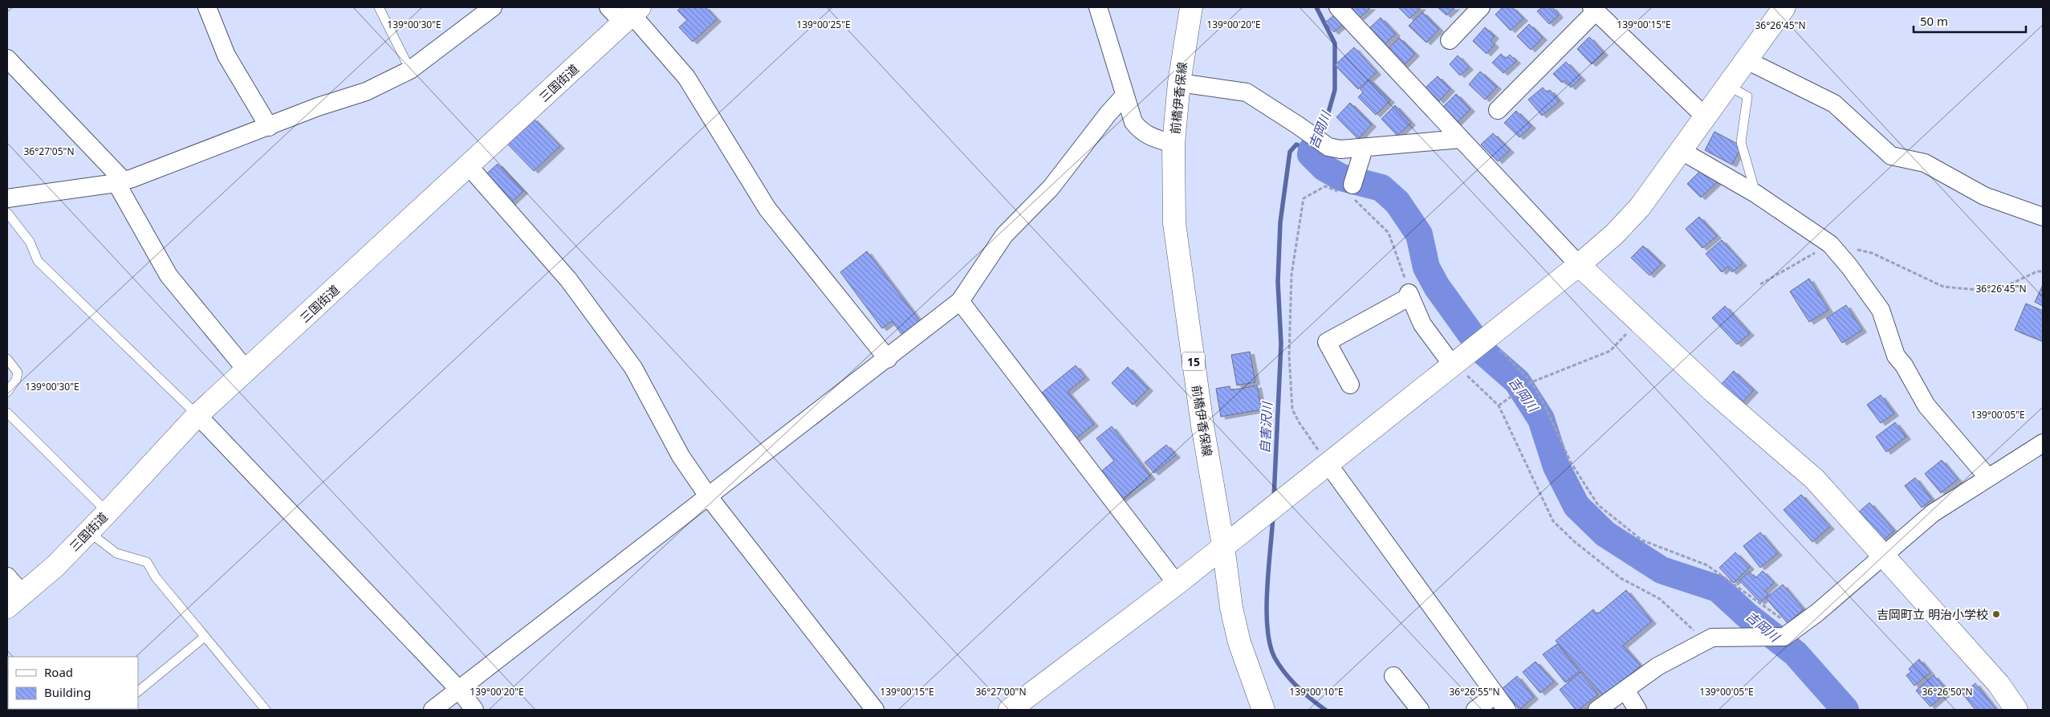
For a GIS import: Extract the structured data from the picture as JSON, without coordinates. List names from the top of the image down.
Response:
{
  "streets": {
    "street": ["三国街道", "前橋伊香保線", "15"]
  },
  "water": ["吉岡川", "自害沢川"],
  "places": ["吉岡町立 明治小学校"],
  "legend": ["Road", "Building"],
  "scale_bar": "50 m",
  "coordinates": [
    "139°00'30\"E",
    "139°00'25\"E",
    "139°00'20\"E",
    "139°00'15\"E",
    "36°26'45\"N",
    "36°27'05\"N",
    "139°00'05\"E",
    "36°27'00\"N",
    "36°26'55\"N",
    "36°26'50\"N",
    "139°00'10\"E"
  ]
}
